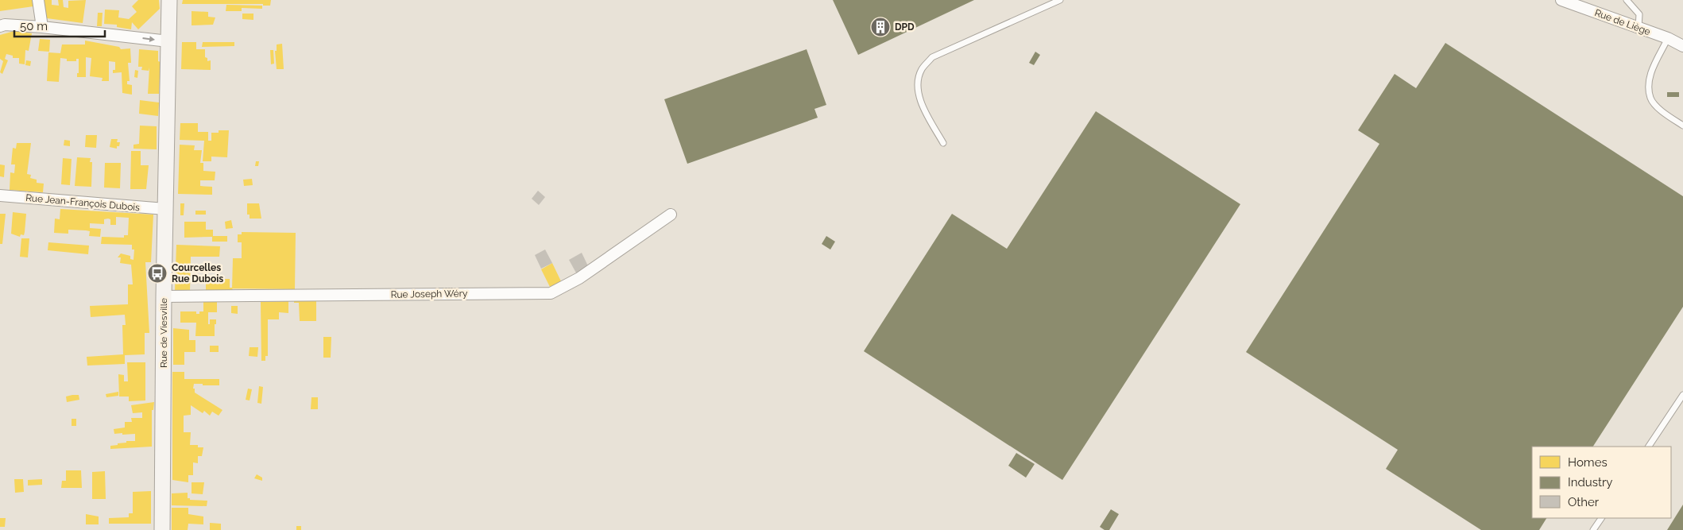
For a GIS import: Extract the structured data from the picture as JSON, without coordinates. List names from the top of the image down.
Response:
{
  "streets": {
    "street": [
      "Rue de Liège",
      "Rue Jean-François Dubois",
      "Rue Joseph Wéry",
      "Rue de Viesville"
    ]
  },
  "crossings": [
    ["Rue Jean-François Dubois", "Rue de Viesville"],
    ["Rue Joseph Wéry", "Rue de Viesville"]
  ],
  "places": {
    "building": ["DPD"],
    "bus stop": ["Courcelles Rue Dubois"]
  },
  "legend": ["Homes", "Industry", "Other"],
  "scale_bar": "50 m"
}
